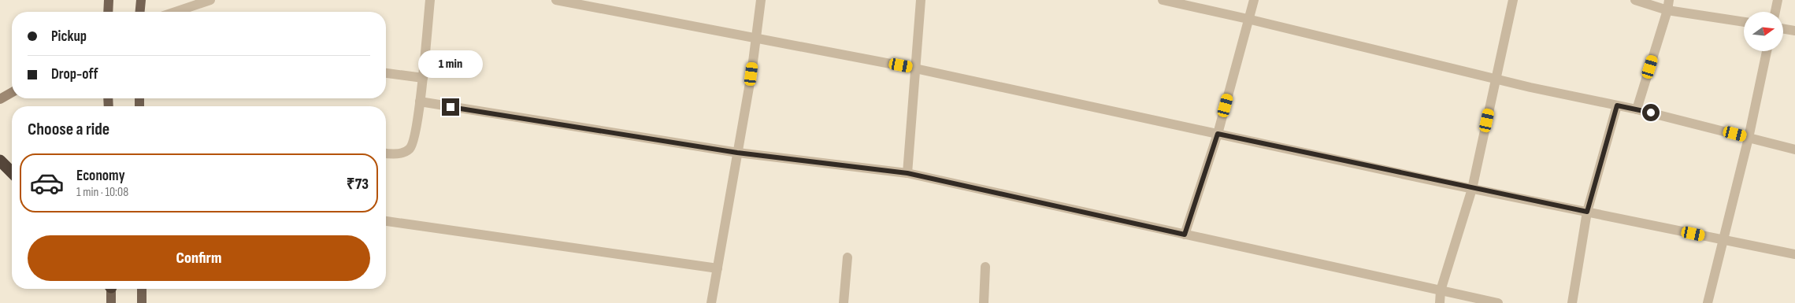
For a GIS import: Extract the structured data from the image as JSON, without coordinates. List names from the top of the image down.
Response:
{
  "north": "right",
  "page": {
    "banner": ["Pickup", "Drop-off"],
    "bubble": "1 min",
    "heading": "Choose a ride",
    "list": [
      {
        "name": "Economy",
        "note": "1 min · 10:08",
        "value": "₹73"
      }
    ],
    "buttons": "Confirm"
  }
}
